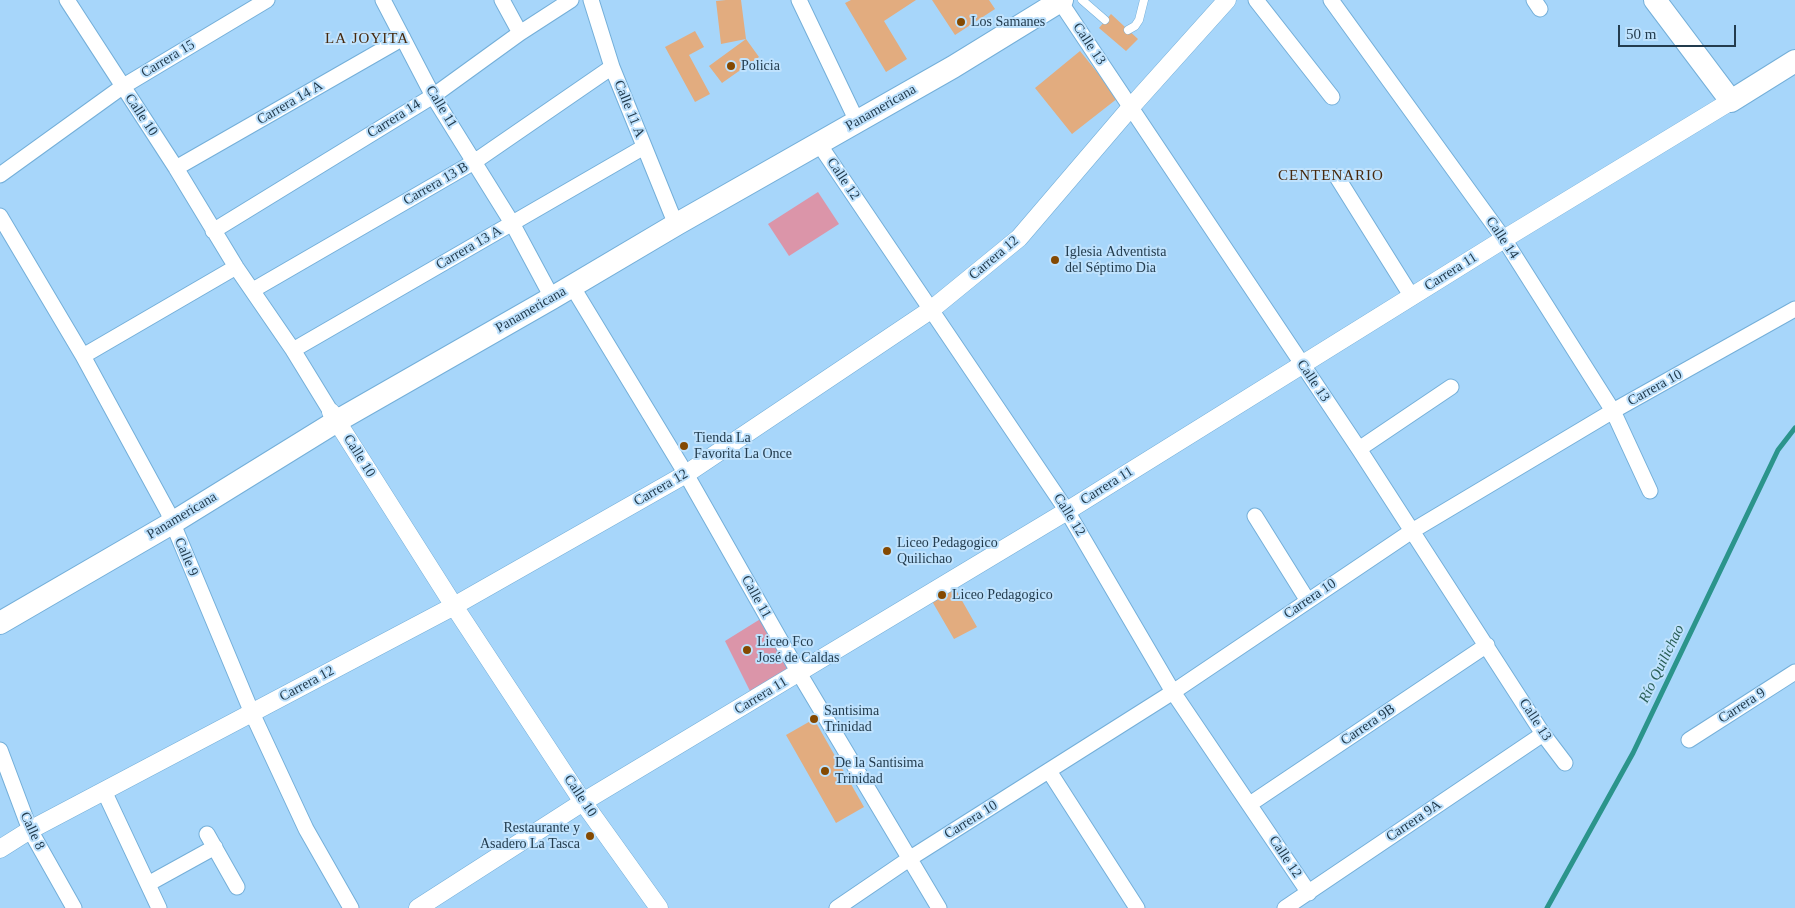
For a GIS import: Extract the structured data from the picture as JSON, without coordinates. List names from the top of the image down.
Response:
{
  "streets": {
    "main road": ["Panamericana", "Carrera 11"],
    "street": [
      "Calle 13",
      "Carrera 15",
      "Carrera 14 A",
      "Calle 11",
      "Calle 11 A",
      "Calle 10",
      "Carrera 14",
      "Calle 12",
      "Carrera 13 B",
      "Calle 14",
      "Carrera 13 A",
      "Carrera 12",
      "Carrera 10",
      "Calle 9",
      "Carrera 9",
      "Carrera 9B",
      "Carrera 9A",
      "Calle 8"
    ]
  },
  "crossings": [
    ["Calle 13", "Panamericana"],
    ["Calle 13", "Carrera 12"],
    ["Calle 13", "Carrera 11"],
    ["Calle 13", "Carrera 10"],
    ["Calle 13", "Carrera 9B"],
    ["Calle 13", "Carrera 9A"],
    ["Carrera 15", "Calle 10"],
    ["Carrera 14 A", "Calle 11"],
    ["Carrera 14 A", "Calle 10"],
    ["Calle 11", "Panamericana"],
    ["Calle 11", "Carrera 14"],
    ["Calle 11", "Carrera 13 B"],
    ["Calle 11", "Carrera 13 A"],
    ["Calle 11", "Carrera 12"],
    ["Calle 11", "Carrera 11"],
    ["Calle 11", "Carrera 10"],
    ["Panamericana", "Calle 11 A"],
    ["Panamericana", "Calle 10"],
    ["Panamericana", "Calle 12"],
    ["Panamericana", "Calle 9"],
    ["Calle 11 A", "Carrera 13 B"],
    ["Calle 11 A", "Carrera 13 A"],
    ["Calle 10", "Carrera 14"],
    ["Calle 10", "Carrera 13 B"],
    ["Calle 10", "Carrera 13 A"],
    ["Calle 10", "Carrera 12"],
    ["Calle 10", "Carrera 11"],
    ["Calle 12", "Carrera 12"],
    ["Calle 12", "Carrera 11"],
    ["Calle 12", "Carrera 10"],
    ["Calle 12", "Carrera 9B"],
    ["Calle 12", "Carrera 9A"],
    ["Calle 14", "Carrera 11"],
    ["Calle 14", "Carrera 10"],
    ["Carrera 12", "Calle 9"],
    ["Carrera 12", "Calle 8"]
  ],
  "districts": ["LA JOYITA", "CENTENARIO"],
  "water": ["Río Quilichao"],
  "places": [
    "Los Samanes",
    "Policia",
    "Iglesia Adventista del Séptimo Dia",
    "Tienda La Favorita La Once",
    "Liceo Pedagogico Quilichao",
    "Liceo Pedagogico",
    "Liceo Fco José de Caldas",
    "Santisima Trinidad",
    "De la Santisima Trinidad",
    "Restaurante y Asadero La Tasca"
  ],
  "scale_bar": "50 m"
}
